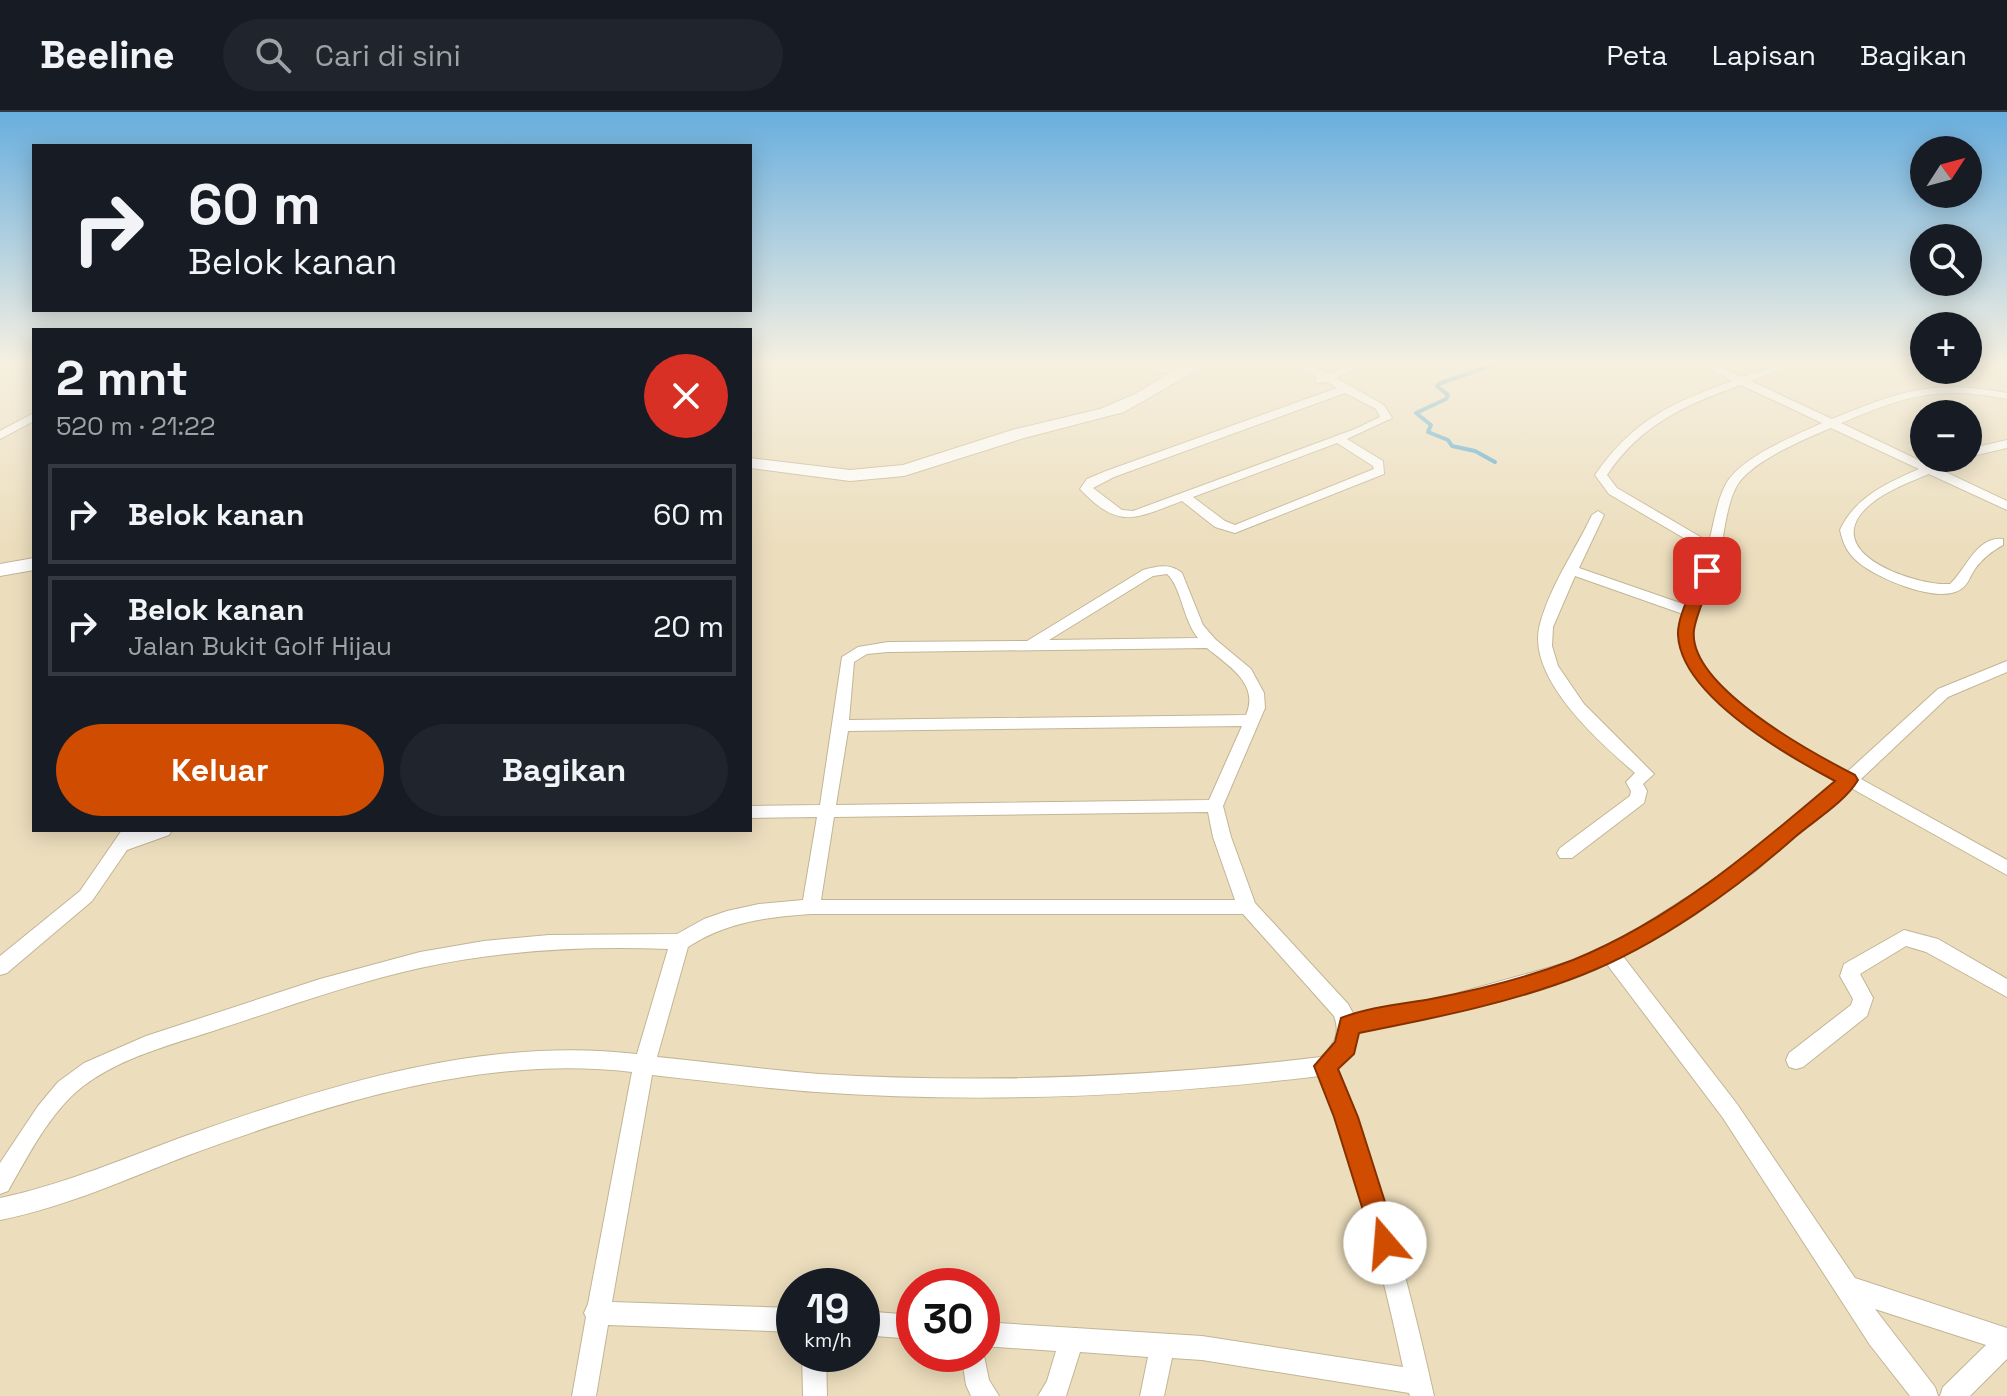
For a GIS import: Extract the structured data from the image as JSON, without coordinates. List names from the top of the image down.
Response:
{
  "north": "top right",
  "page": {
    "header": "Beeline",
    "search": "Cari di sini",
    "nav": ["Peta", "Lapisan", "Bagikan"],
    "map_buttons": ["+", "−"],
    "turn": ["60 m", "Belok kanan"],
    "heading": ["2 mnt", "520 m · 21:22"],
    "list": [
      {
        "name": "Belok kanan",
        "value": "60 m"
      },
      {
        "name": "Belok kanan",
        "note": "Jalan Bukit Golf Hijau",
        "value": "20 m"
      }
    ],
    "buttons": ["Keluar", "Bagikan"],
    "speed": "19 km/h",
    "limit": "30"
  }
}
